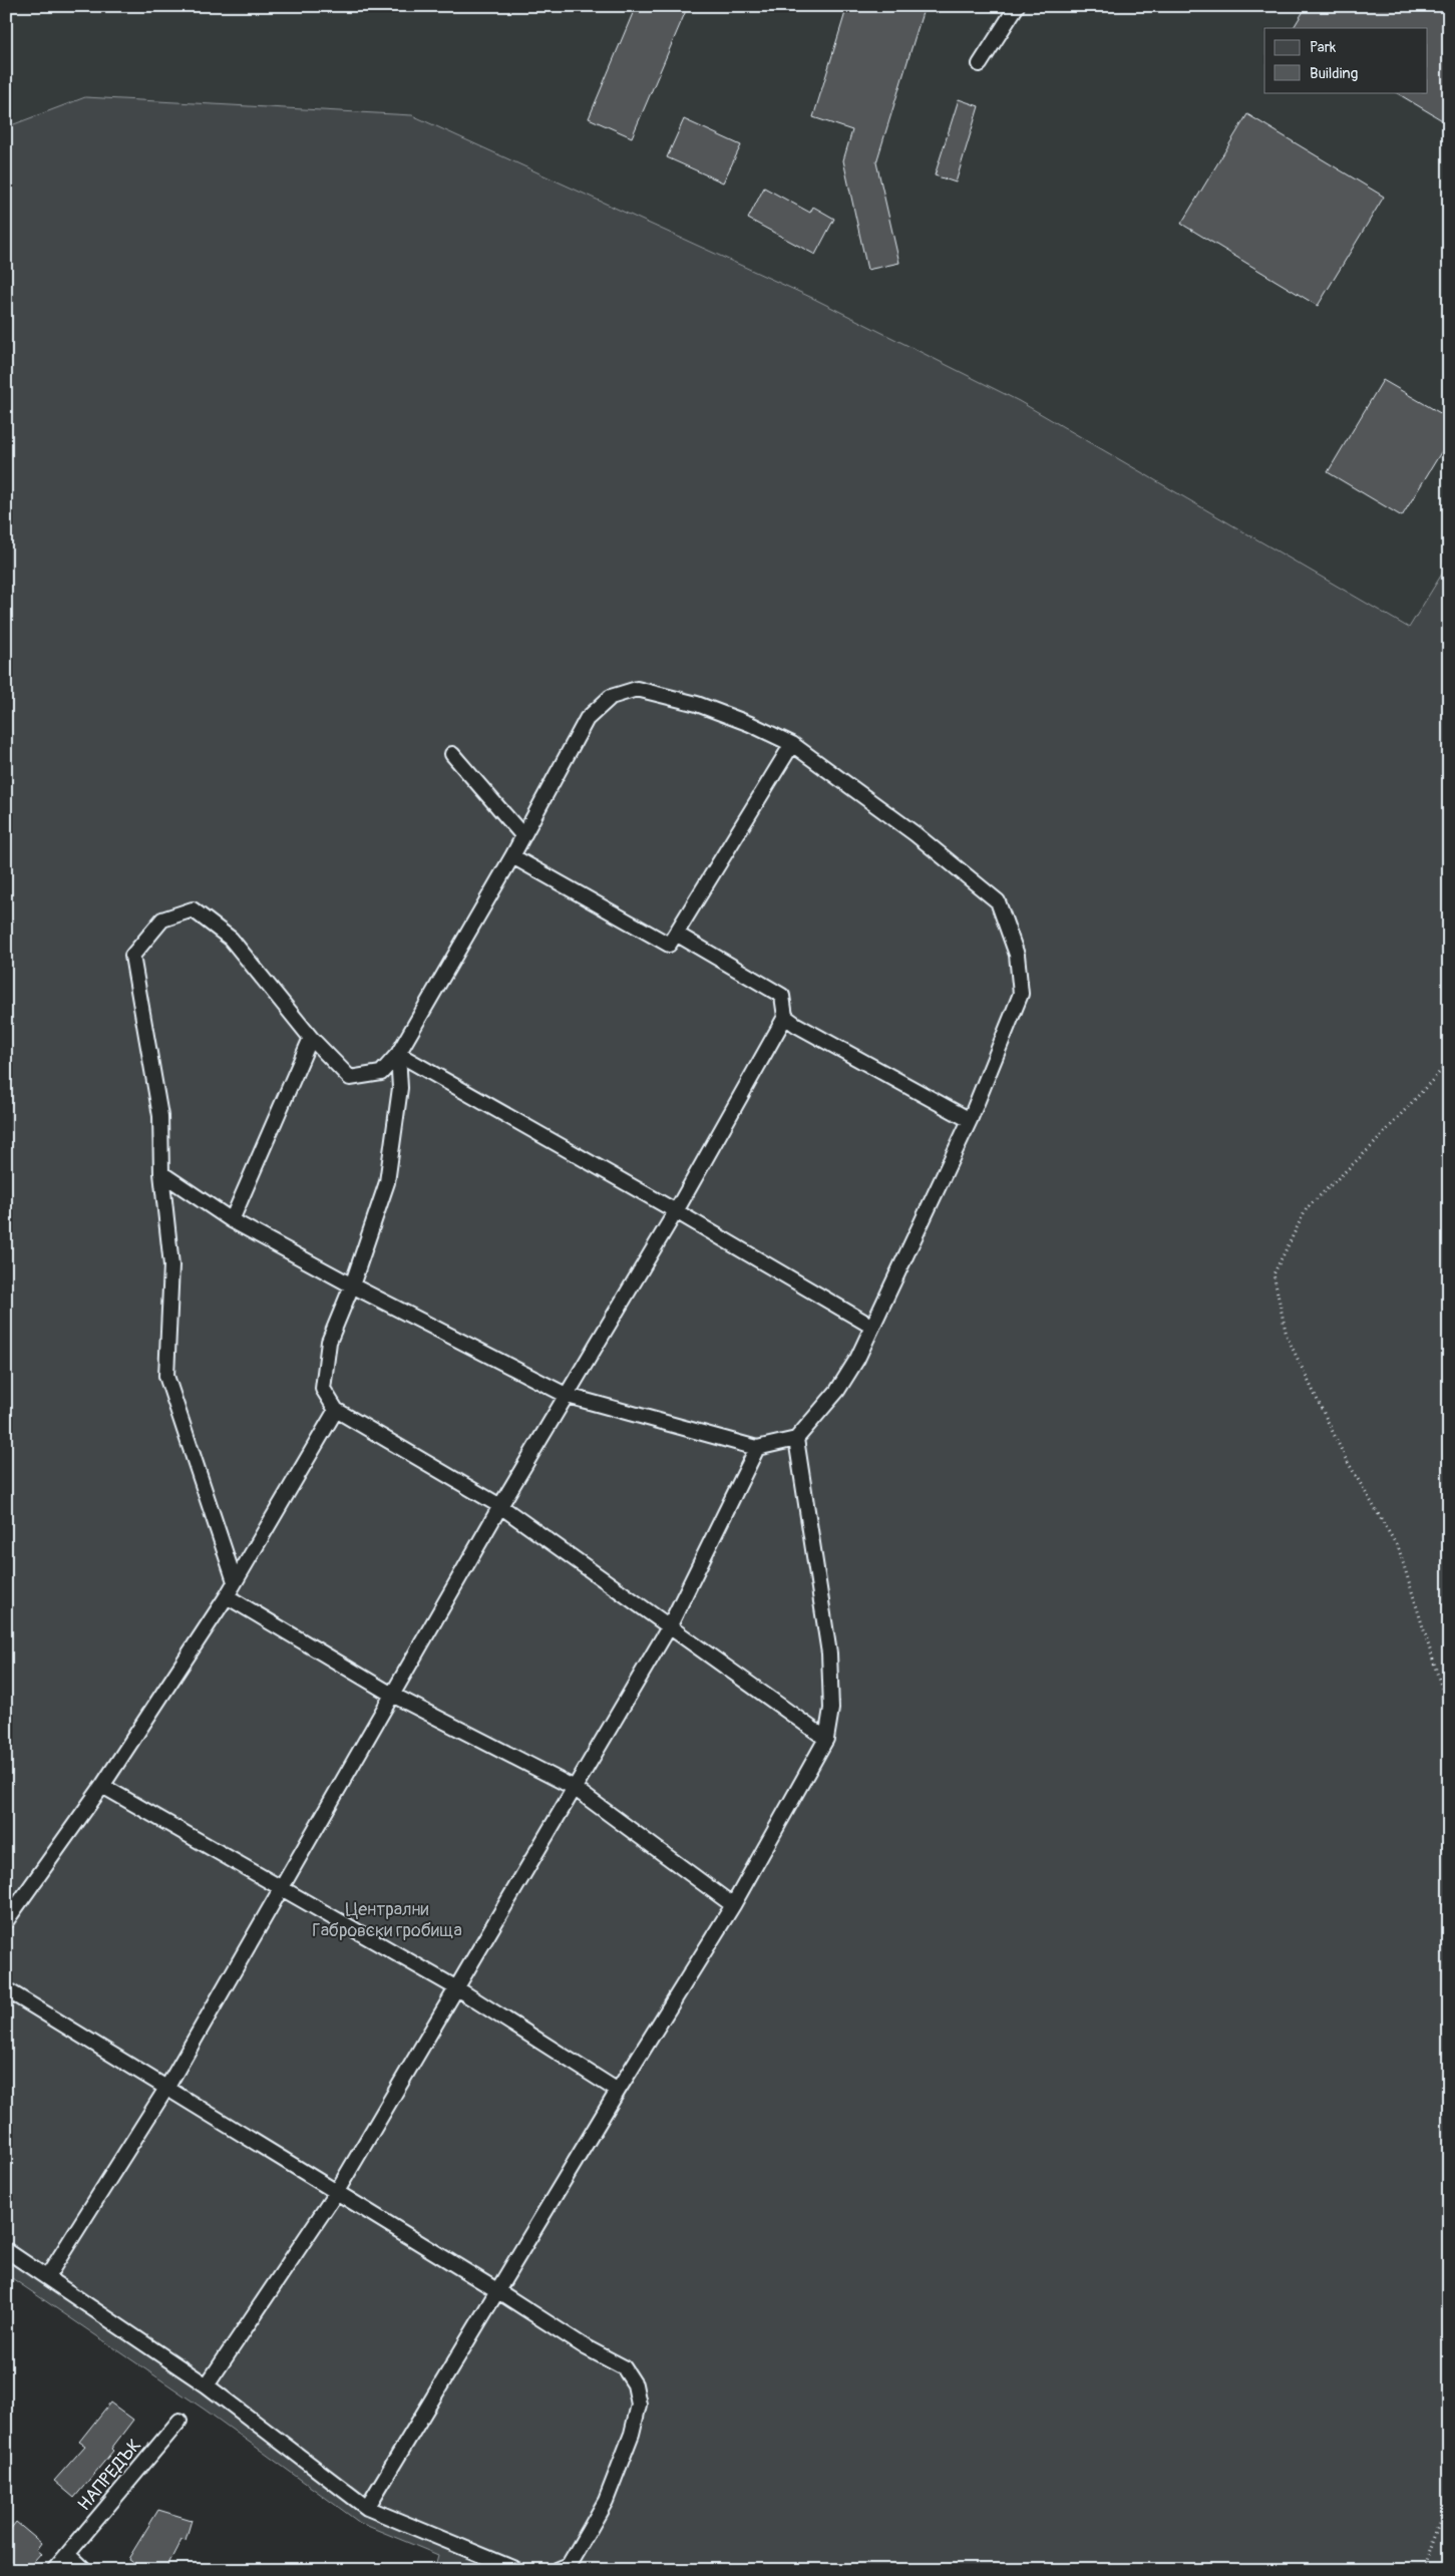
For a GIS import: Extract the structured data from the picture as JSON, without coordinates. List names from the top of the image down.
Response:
{
  "streets": {
    "lane": ["НАПРЕДЪК"]
  },
  "parks": ["Централни Габровски гробища"],
  "legend": ["Park", "Building"]
}
